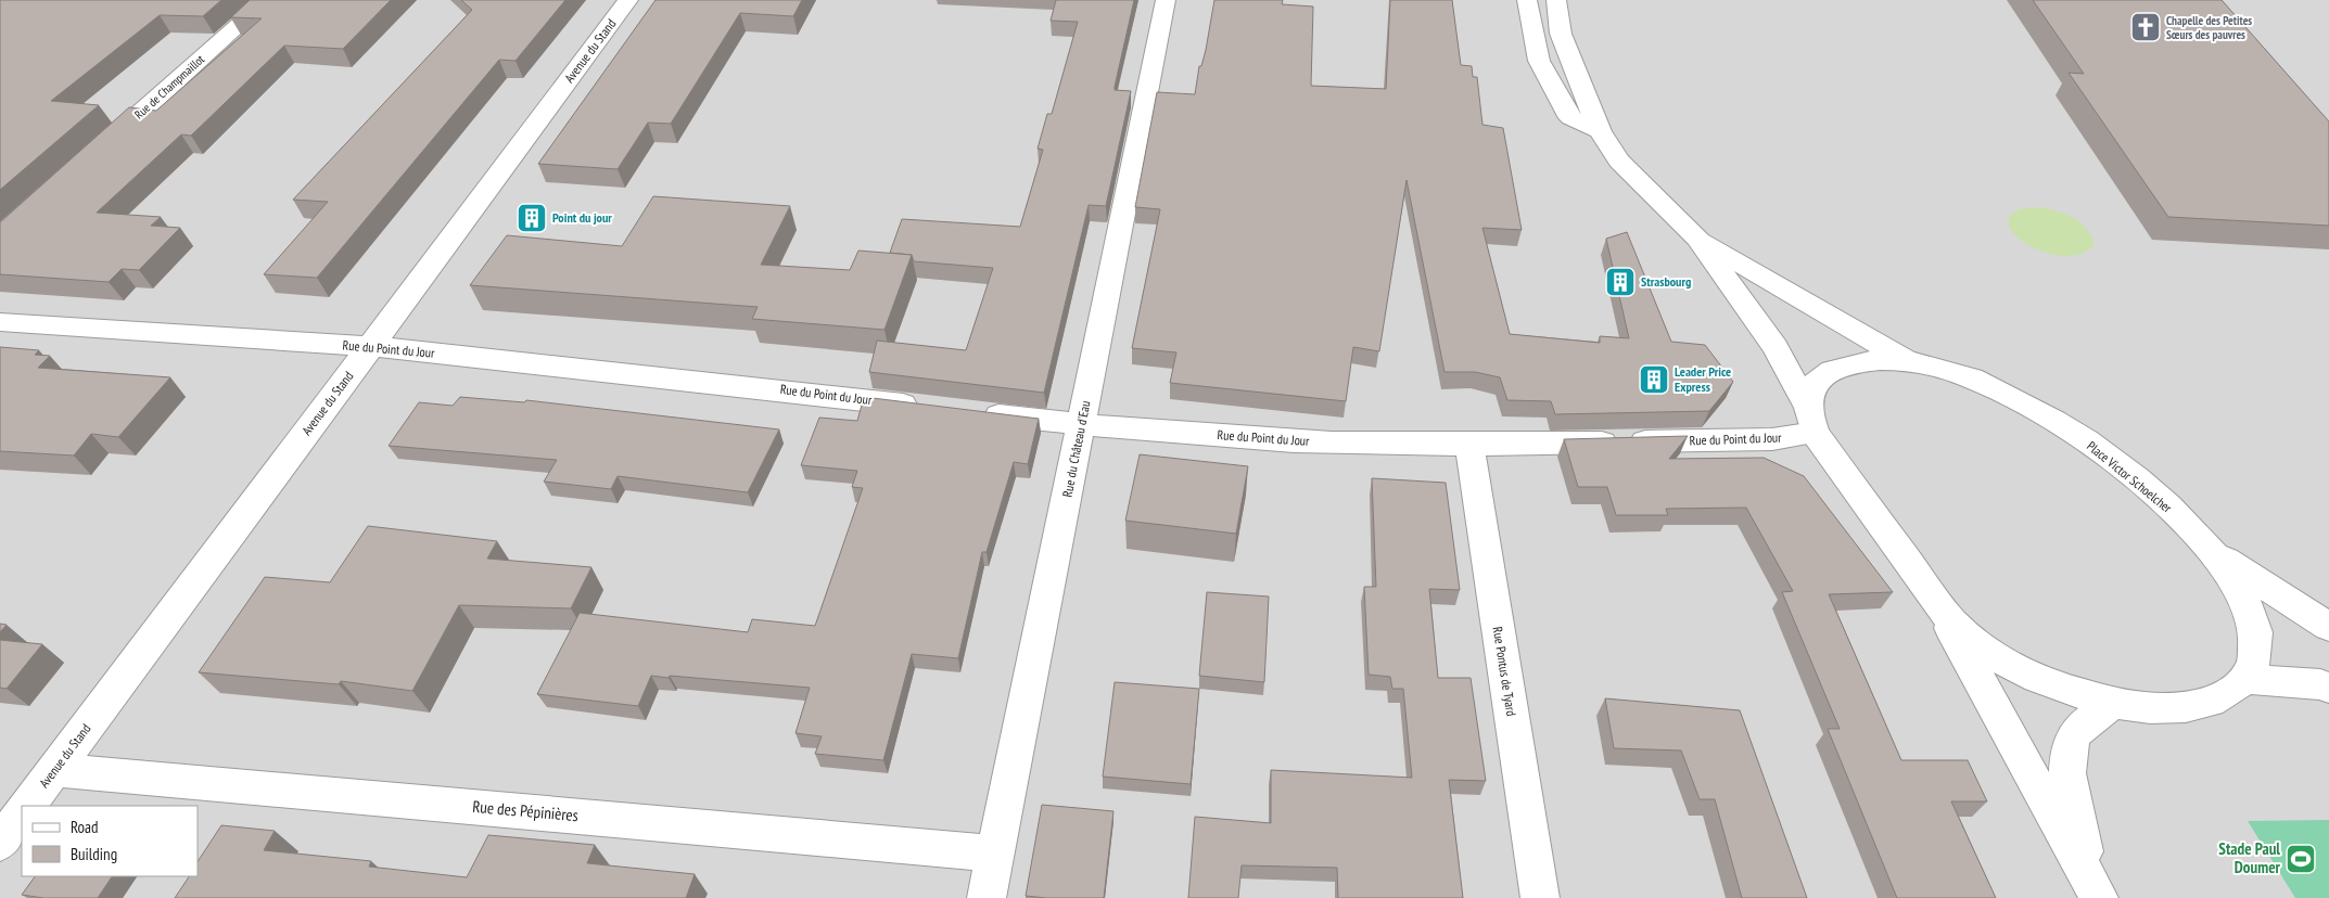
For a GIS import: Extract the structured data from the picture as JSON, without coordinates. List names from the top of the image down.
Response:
{
  "streets": {
    "street": [
      "Avenue du Stand",
      "Rue de Champmaillot",
      "Rue du Point du Jour",
      "Rue du Château d'Eau",
      "Place Victor Schoelcher",
      "Rue Pontus de Tyard",
      "Rue des Pépinières"
    ]
  },
  "crossings": [
    ["Avenue du Stand", "Rue du Point du Jour"],
    ["Avenue du Stand", "Rue des Pépinières"],
    ["Rue du Point du Jour", "Rue du Château d'Eau"],
    ["Rue du Point du Jour", "Place Victor Schoelcher"],
    ["Rue du Point du Jour", "Rue Pontus de Tyard"],
    ["Rue du Château d'Eau", "Rue des Pépinières"]
  ],
  "places": {
    "church": ["Chapelle des Petites Sœurs des pauvres"],
    "building": ["Point du jour", "Strasbourg", "Leader Price Express"],
    "sports": ["Stade Paul Doumer"]
  },
  "legend": ["Road", "Building"]
}
